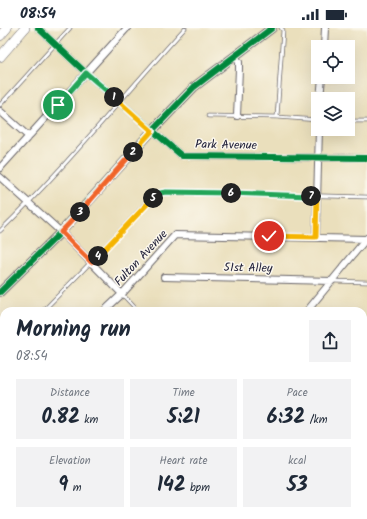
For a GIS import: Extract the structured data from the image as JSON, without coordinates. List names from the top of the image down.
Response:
{
  "streets": {
    "street": ["Park Avenue", "Fulton Avenue", "51st Alley"]
  },
  "page": {
    "status": "08:54",
    "pins": [
      "1",
      "2",
      "6",
      "7",
      "5",
      "3",
      "4"
    ],
    "heading": ["Morning run", "08:54"],
    "stats": [
      ["Distance", "0.82 km"],
      ["Time", "5:21"],
      ["Pace", "6:32 /km"],
      ["Elevation", "9 m"],
      ["Heart rate", "142 bpm"],
      ["kcal", "53"]
    ]
  }
}
